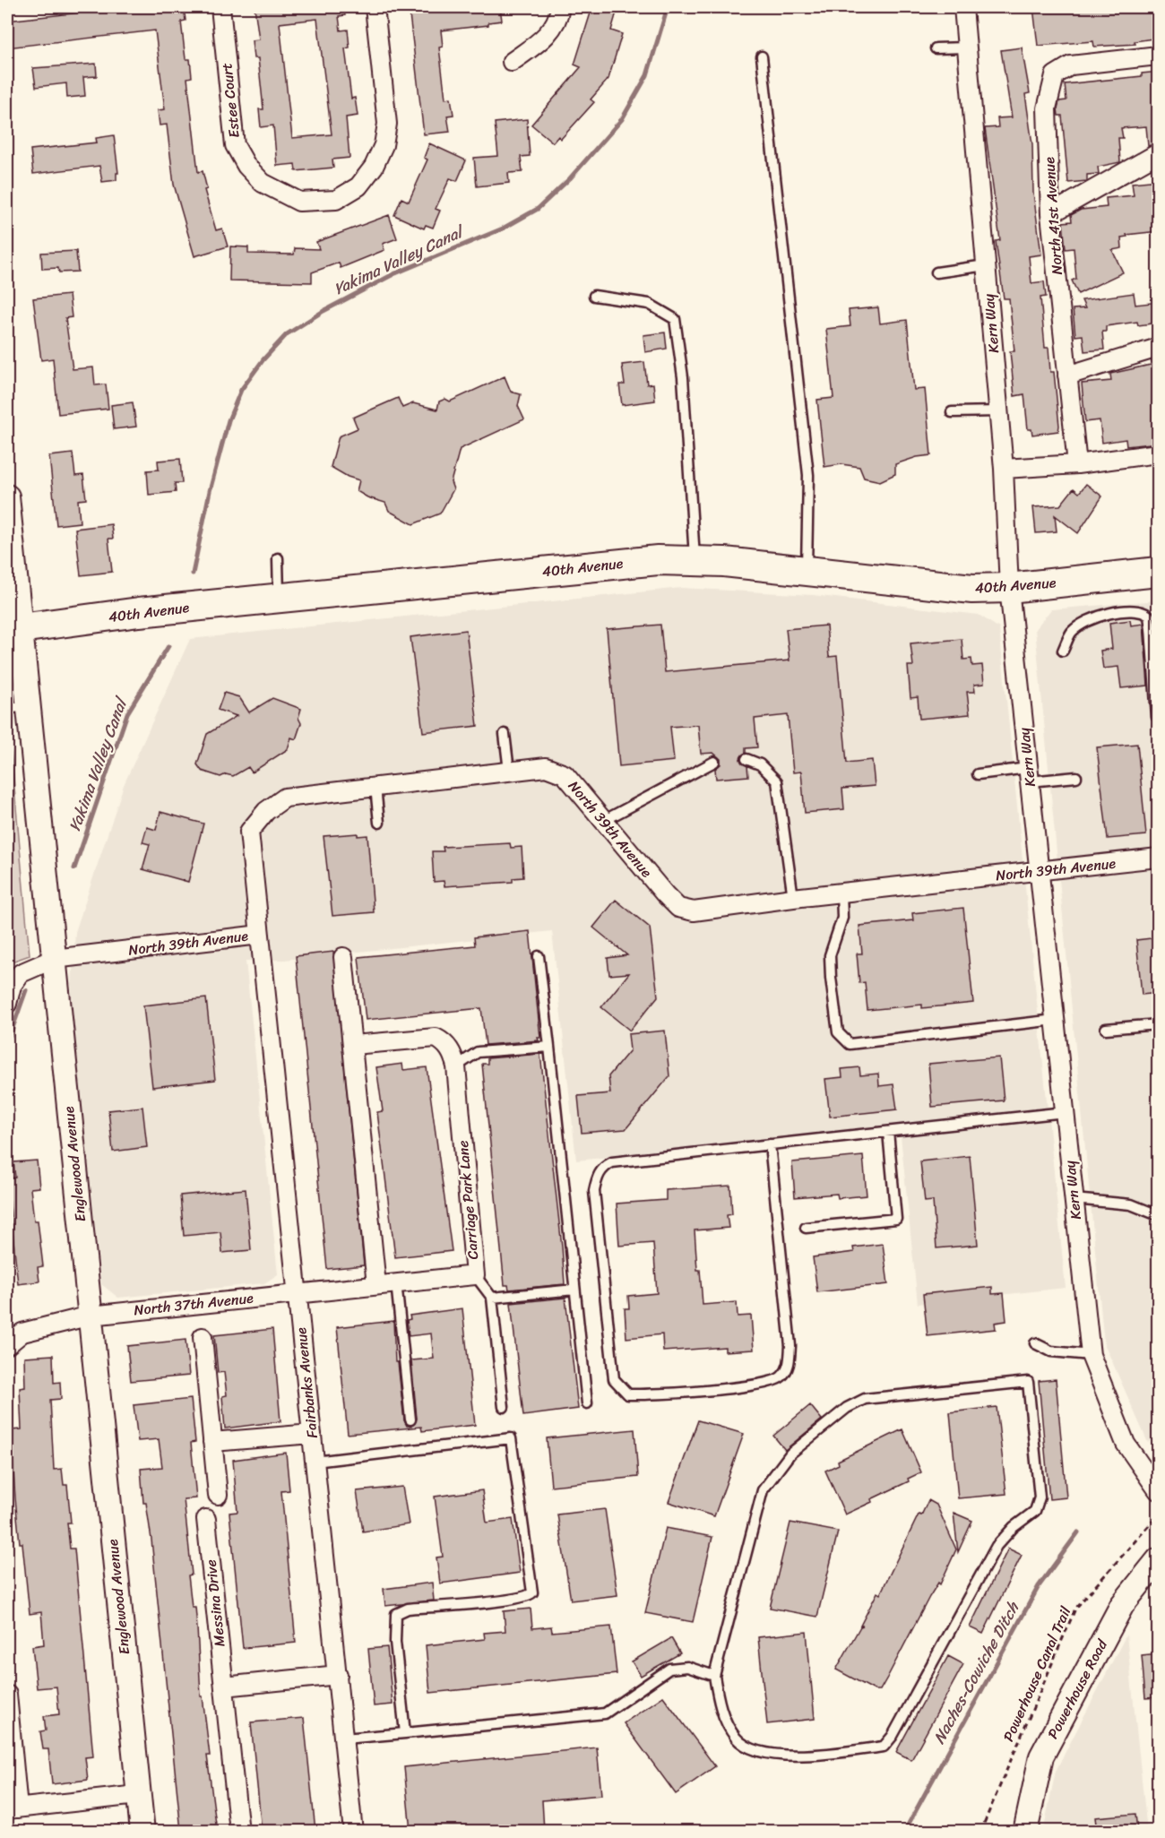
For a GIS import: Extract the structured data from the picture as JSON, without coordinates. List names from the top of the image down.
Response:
{
  "streets": {
    "main road": ["40th Avenue"],
    "street": [
      "Estee Court",
      "North 41st Avenue",
      "Kern Way",
      "North 39th Avenue",
      "Englewood Avenue",
      "Carriage Park Lane",
      "North 37th Avenue",
      "Fairbanks Avenue",
      "Messina Drive",
      "Powerhouse Road"
    ],
    "path": ["Powerhouse Canal Trail"]
  },
  "crossings": [
    ["Kern Way", "40th Avenue"],
    ["Kern Way", "North 39th Avenue"],
    ["40th Avenue", "Englewood Avenue"],
    ["North 39th Avenue", "Englewood Avenue"],
    ["North 39th Avenue", "Fairbanks Avenue"],
    ["Englewood Avenue", "North 37th Avenue"],
    ["Carriage Park Lane", "North 37th Avenue"],
    ["Carriage Park Lane", "Fairbanks Avenue"],
    ["North 37th Avenue", "Fairbanks Avenue"]
  ],
  "water": ["Yakima Valley Canal", "Naches-Cowiche Ditch"]
}
